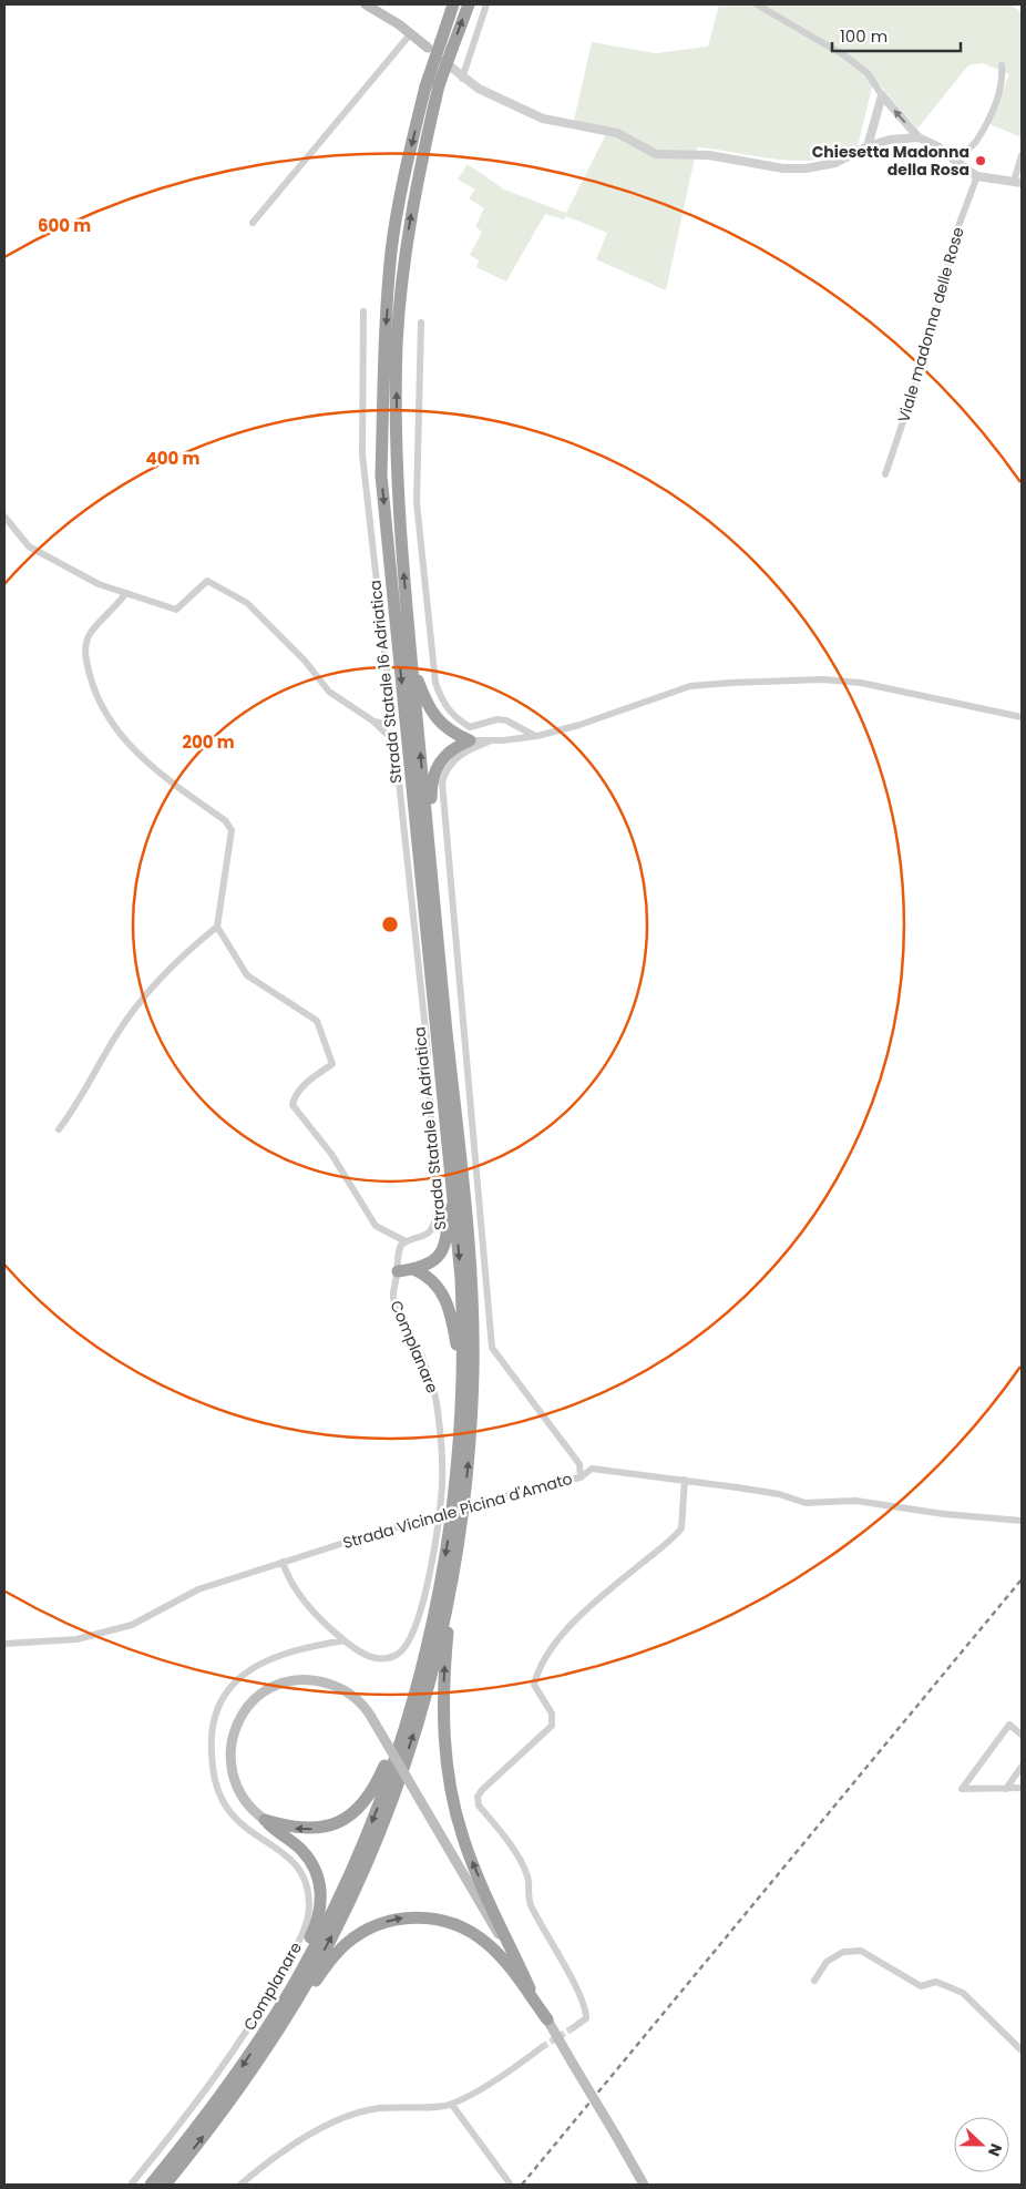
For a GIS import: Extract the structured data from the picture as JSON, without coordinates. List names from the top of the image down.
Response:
{
  "streets": {
    "highway": ["Strada Statale 16 Adriatica"],
    "street": ["Viale madonna delle Rose", "Complanare", "Strada Vicinale Picina d'Amato"]
  },
  "crossings": [
    ["Complanare", "Strada Vicinale Picina d'Amato"]
  ],
  "places": ["Chiesetta Madonna della Rosa"],
  "scale_bar": "100 m",
  "north": "right",
  "rings": ["600 m", "400 m", "200 m"]
}
